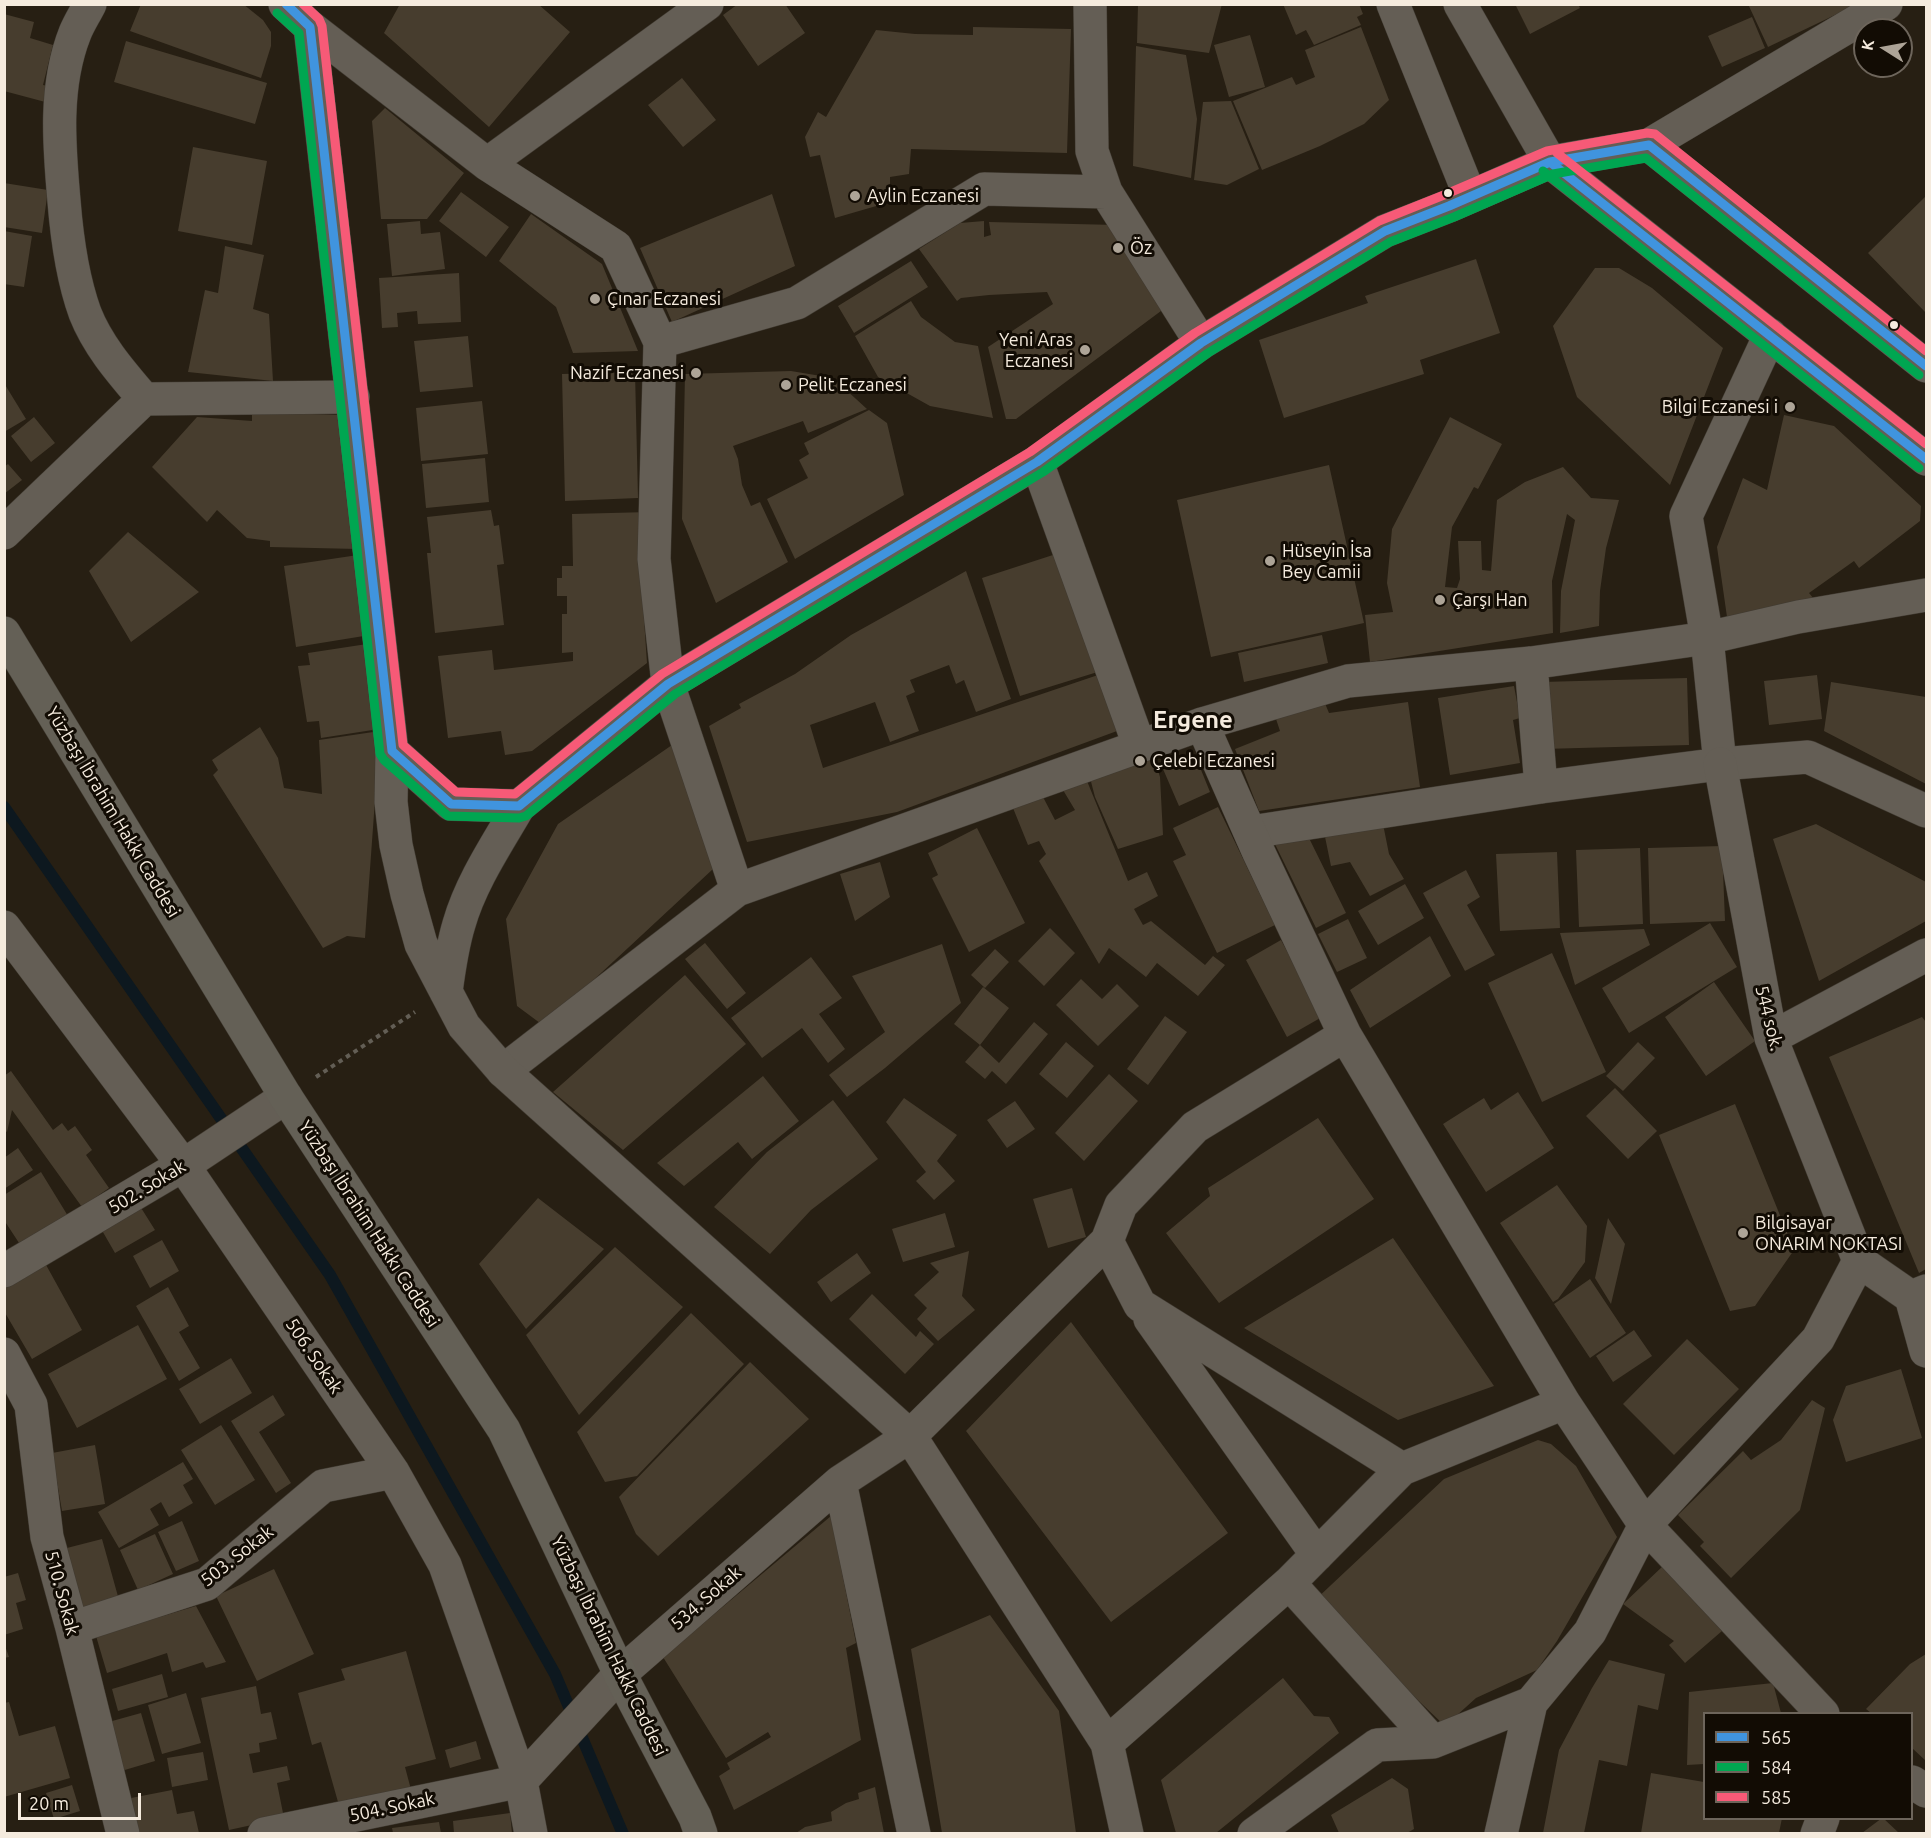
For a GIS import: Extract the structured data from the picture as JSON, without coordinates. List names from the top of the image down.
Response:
{
  "streets": {
    "main road": ["Yüzbaşı İbrahim Hakkı Caddesi"],
    "street": [
      "544 sok.",
      "502. Sokak",
      "506. Sokak",
      "503. Sokak",
      "510. Sokak",
      "534. Sokak",
      "504. Sokak"
    ]
  },
  "crossings": [
    ["Yüzbaşı İbrahim Hakkı Caddesi", "502. Sokak"],
    ["Yüzbaşı İbrahim Hakkı Caddesi", "534. Sokak"],
    ["502. Sokak", "506. Sokak"],
    ["506. Sokak", "503. Sokak"],
    ["506. Sokak", "534. Sokak"],
    ["506. Sokak", "504. Sokak"],
    ["503. Sokak", "510. Sokak"],
    ["534. Sokak", "504. Sokak"]
  ],
  "districts": ["Ergene"],
  "places": [
    "Aylin Eczanesi",
    "Öz",
    "Çınar Eczanesi",
    "Yeni Aras Eczanesi",
    "Nazif Eczanesi",
    "Pelit Eczanesi",
    "Bilgi Eczanesi i",
    "Hüseyin İsa Bey Camii",
    "Çarşı Han",
    "Çelebi Eczanesi",
    "Bilgisayar ONARIM NOKTASI"
  ],
  "lines": ["transit line 565", "transit line 585", "transit line 584"],
  "legend": ["565", "584", "585"],
  "scale_bar": "20 m",
  "north": "left"
}
